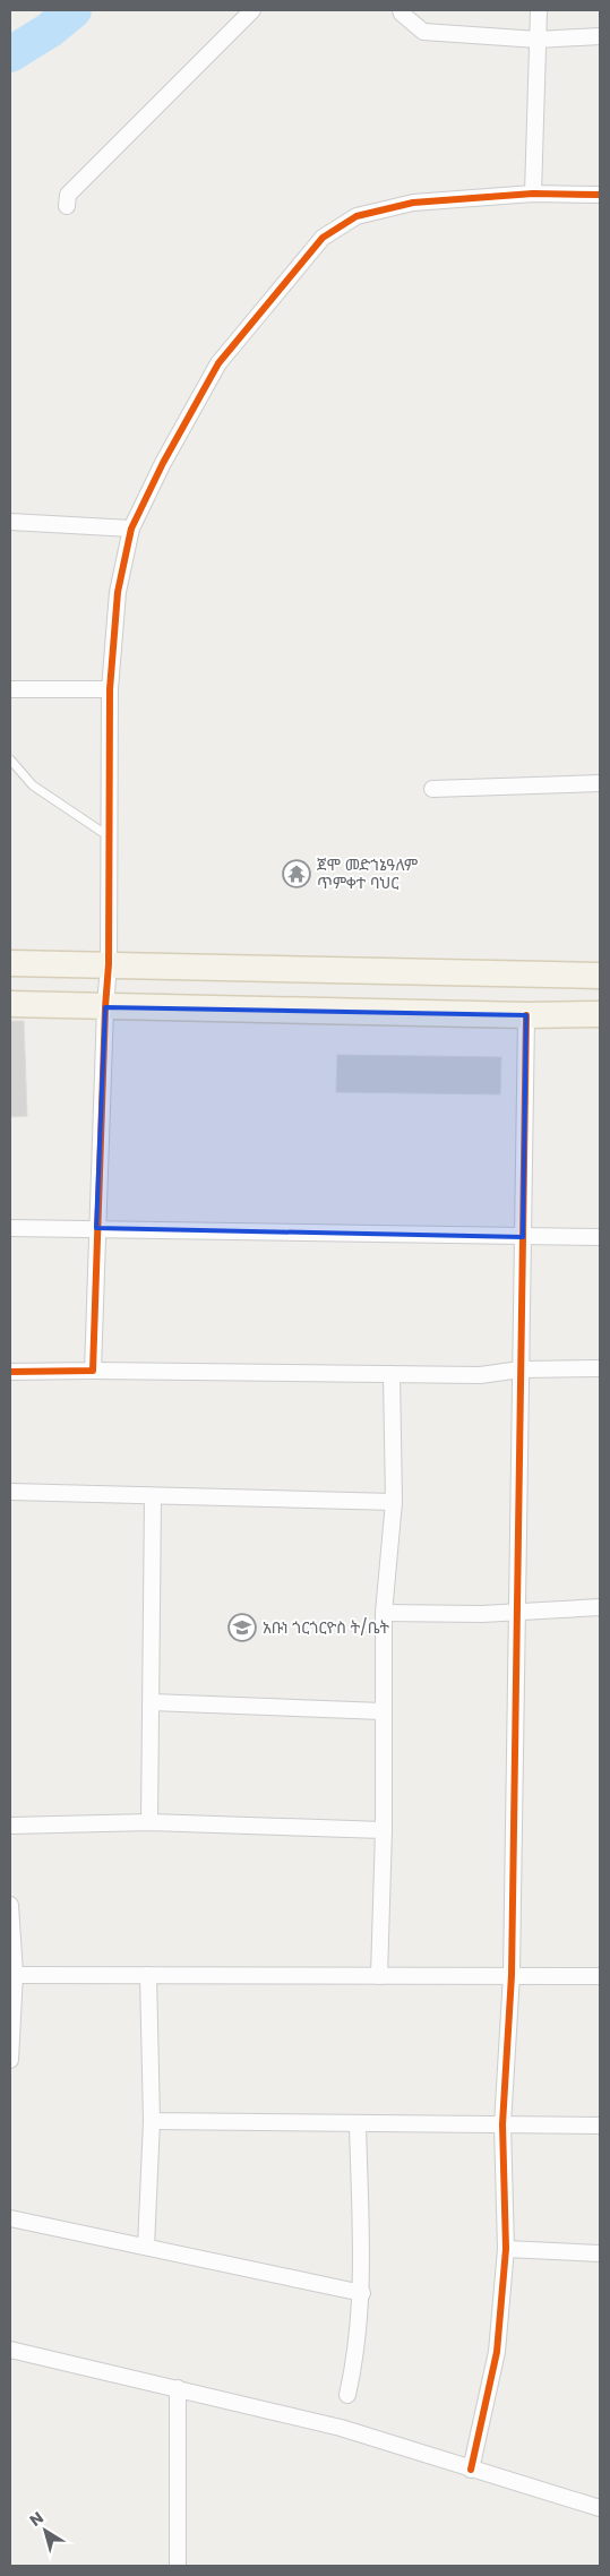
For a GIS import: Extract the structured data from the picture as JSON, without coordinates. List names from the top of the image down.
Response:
{
  "places": {
    "temple": ["ጀሞ መድኀኔዓለም ጥምቀተ ባህር"],
    "school or university": ["አቡነ ጎርጎርዮስ ት/ቤት"]
  },
  "north": "top left"
}
